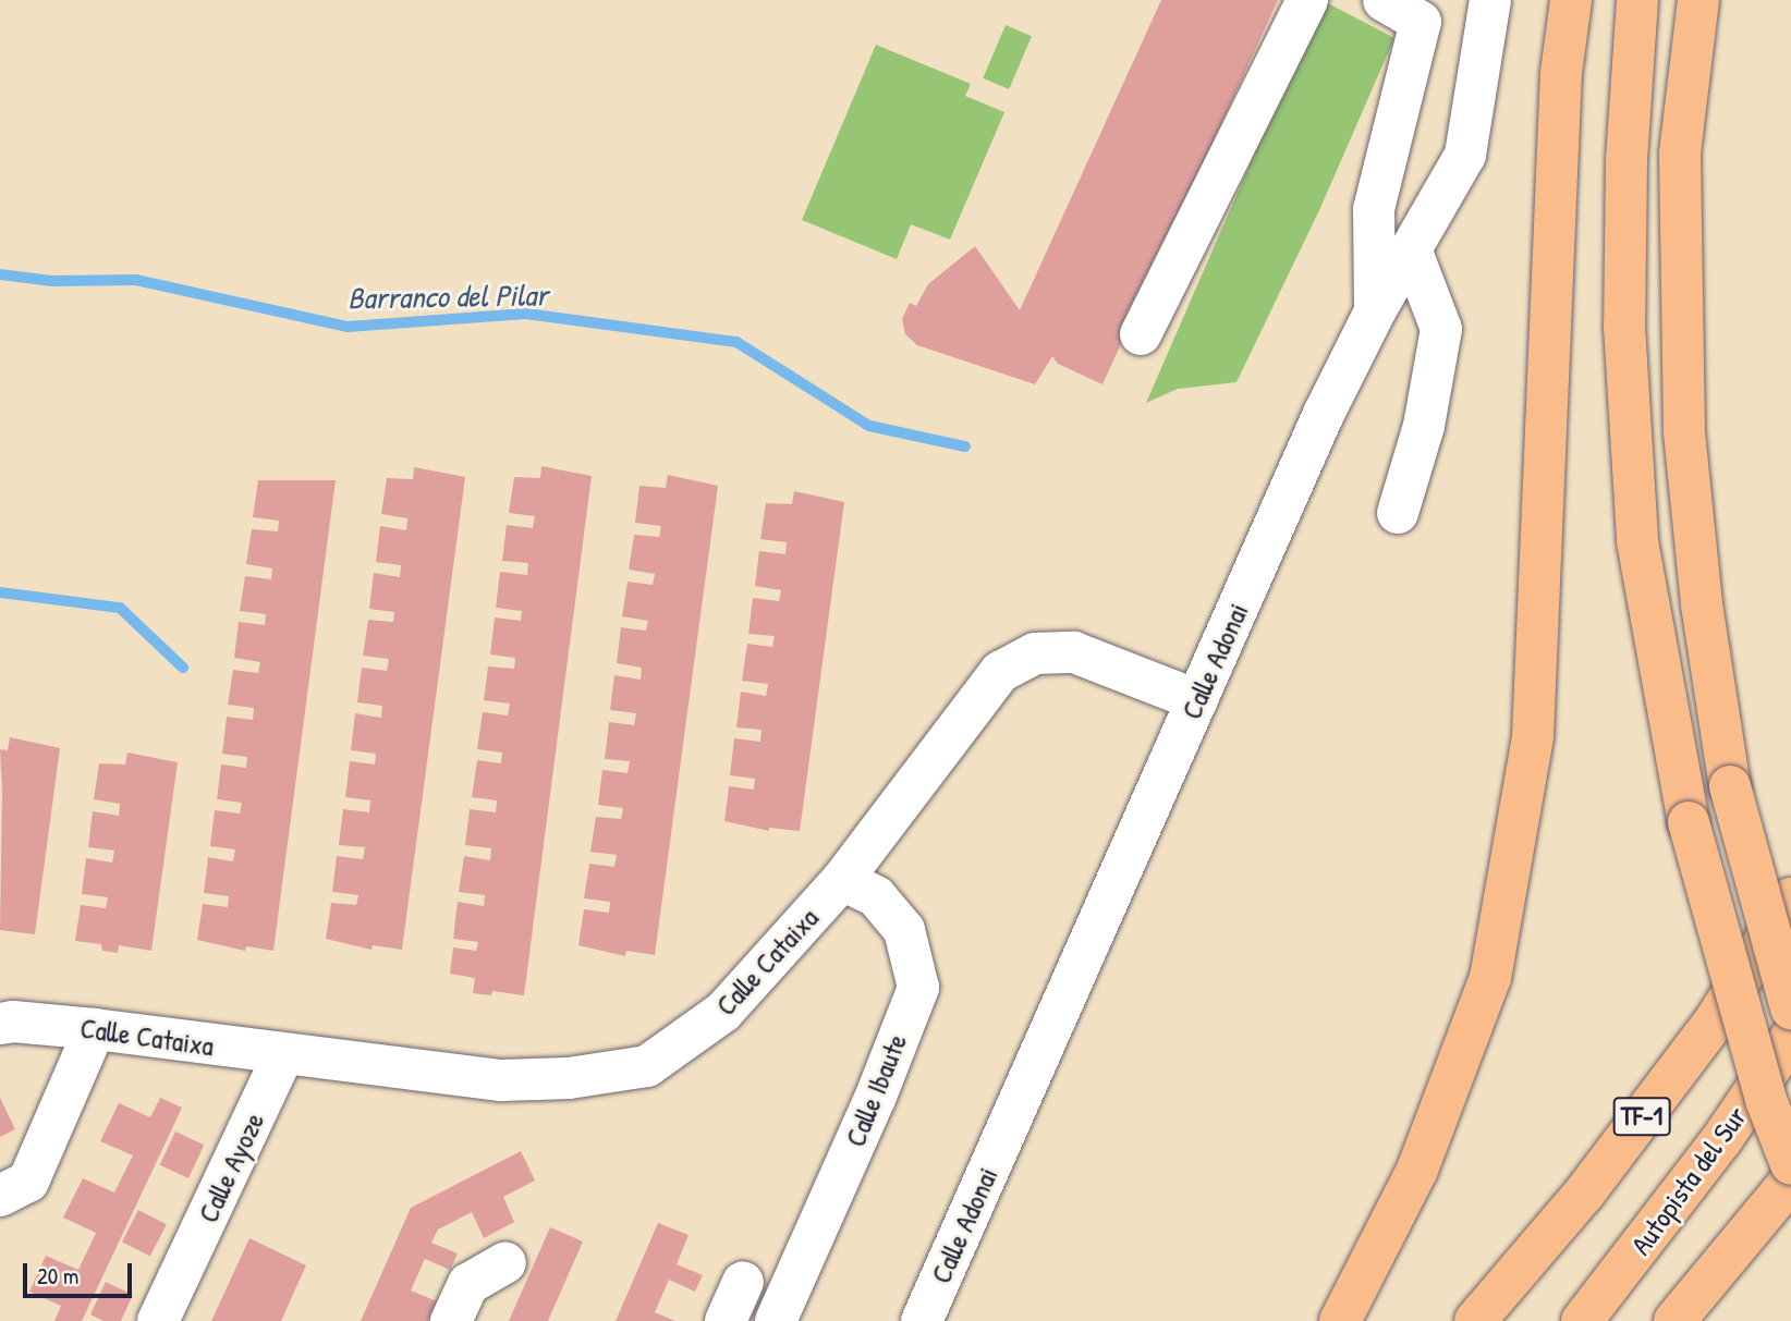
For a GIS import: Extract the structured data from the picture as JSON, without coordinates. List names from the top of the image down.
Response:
{
  "streets": {
    "highway": ["TF-1", "Autopista del Sur"],
    "street": [
      "Calle Adonai",
      "Calle Cataixa",
      "Calle Ibaute",
      "Calle Ayoze"
    ]
  },
  "crossings": [
    ["Calle Adonai", "Calle Cataixa"],
    ["Calle Cataixa", "Calle Ibaute"],
    ["Calle Cataixa", "Calle Ayoze"]
  ],
  "water": ["Barranco del Pilar"],
  "scale_bar": "20 m"
}
